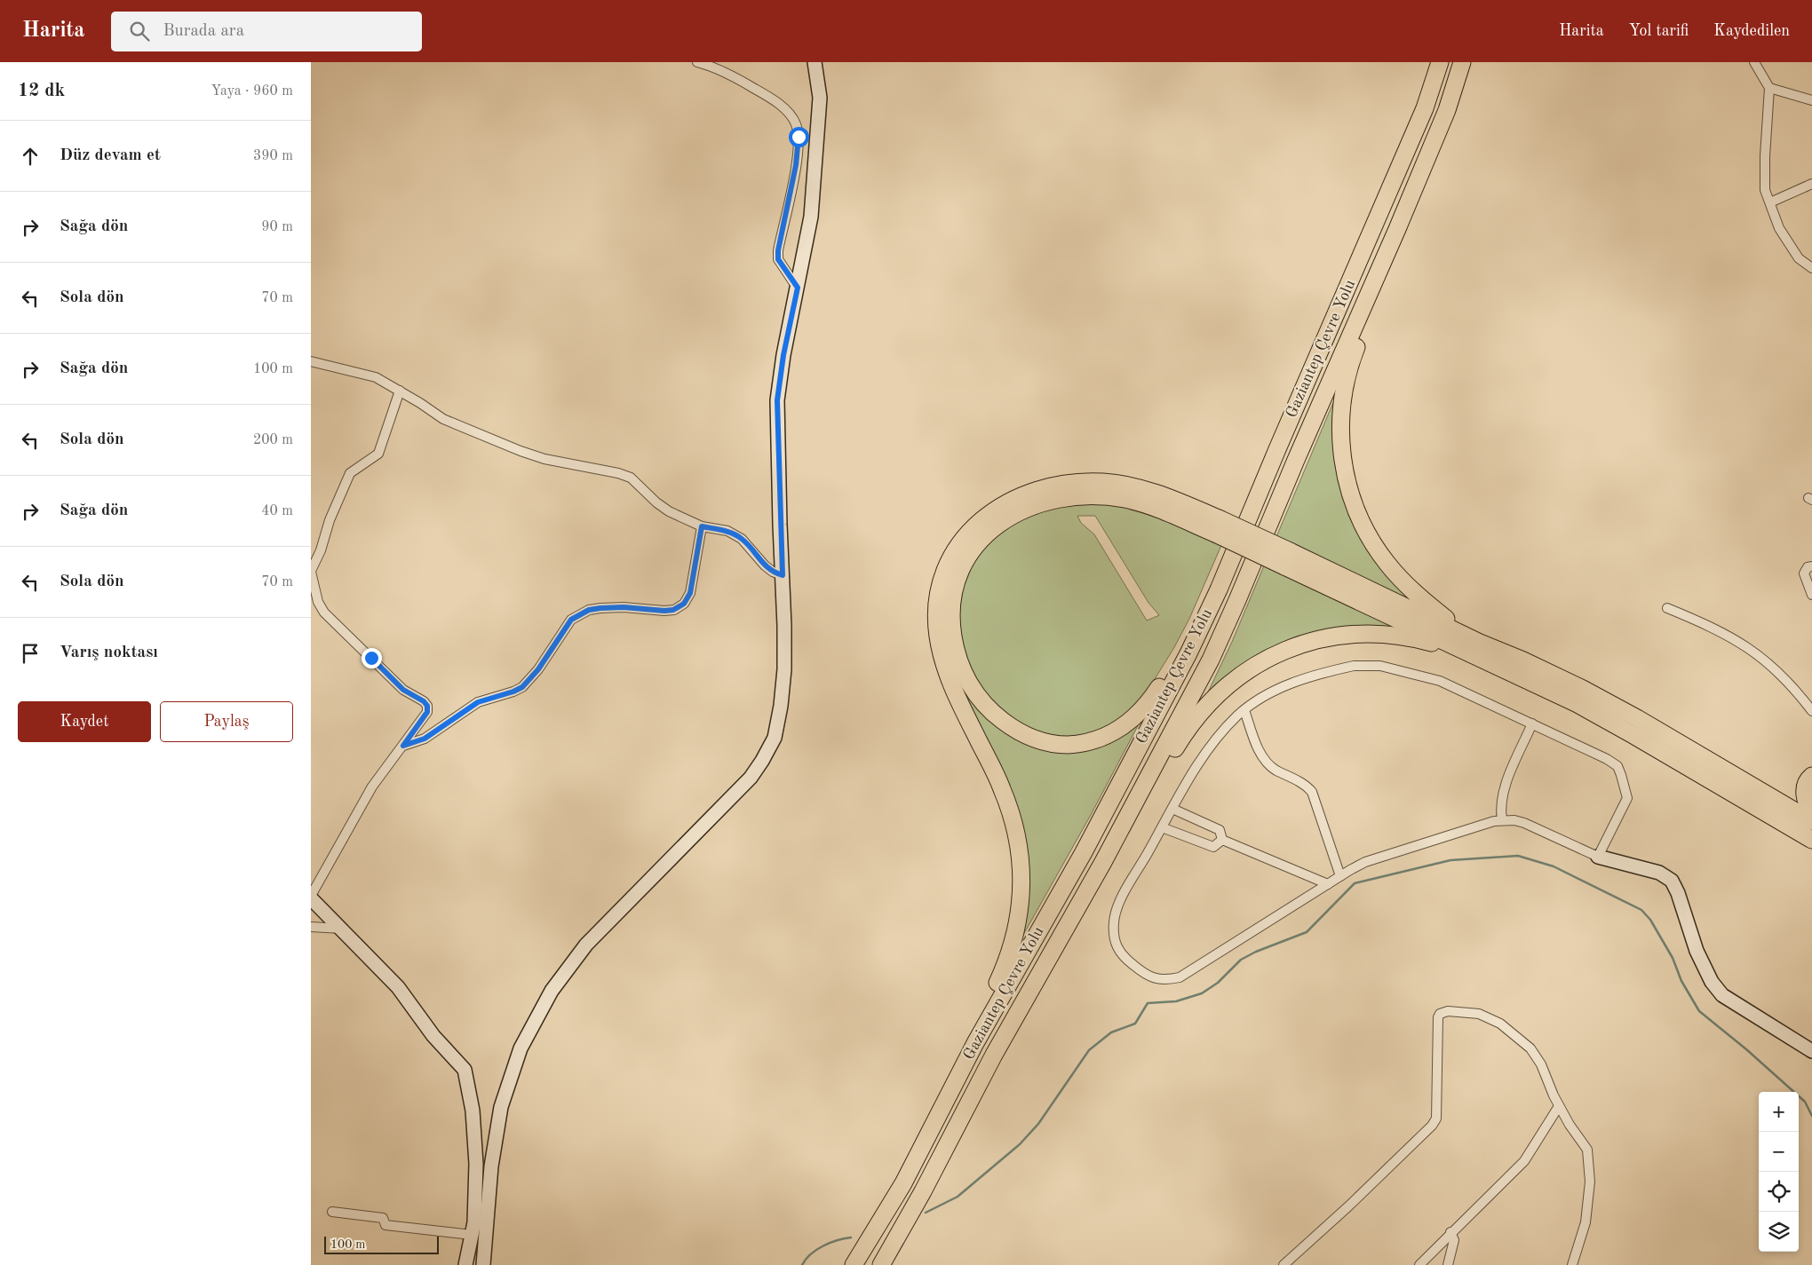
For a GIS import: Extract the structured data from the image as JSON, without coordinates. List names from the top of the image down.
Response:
{
  "streets": {
    "highway": ["Gaziantep Çevre Yolu"]
  },
  "scale_bar": "100 m",
  "page": {
    "header": "Harita",
    "search": "Burada ara",
    "nav": ["Harita", "Yol tarifi", "Kaydedilen"],
    "heading": ["12 dk", "Yaya · 960 m"],
    "list": [
      ["Düz devam et", "390 m"],
      ["Sağa dön", "90 m"],
      ["Sola dön", "70 m"],
      ["Sağa dön", "100 m"],
      ["Sola dön", "200 m"],
      ["Sağa dön", "40 m"],
      ["Sola dön", "70 m"],
      "Varış noktası"
    ],
    "buttons": ["Kaydet", "Paylaş"],
    "map_buttons": ["+", "−"],
    "scale": "100 m"
  }
}
